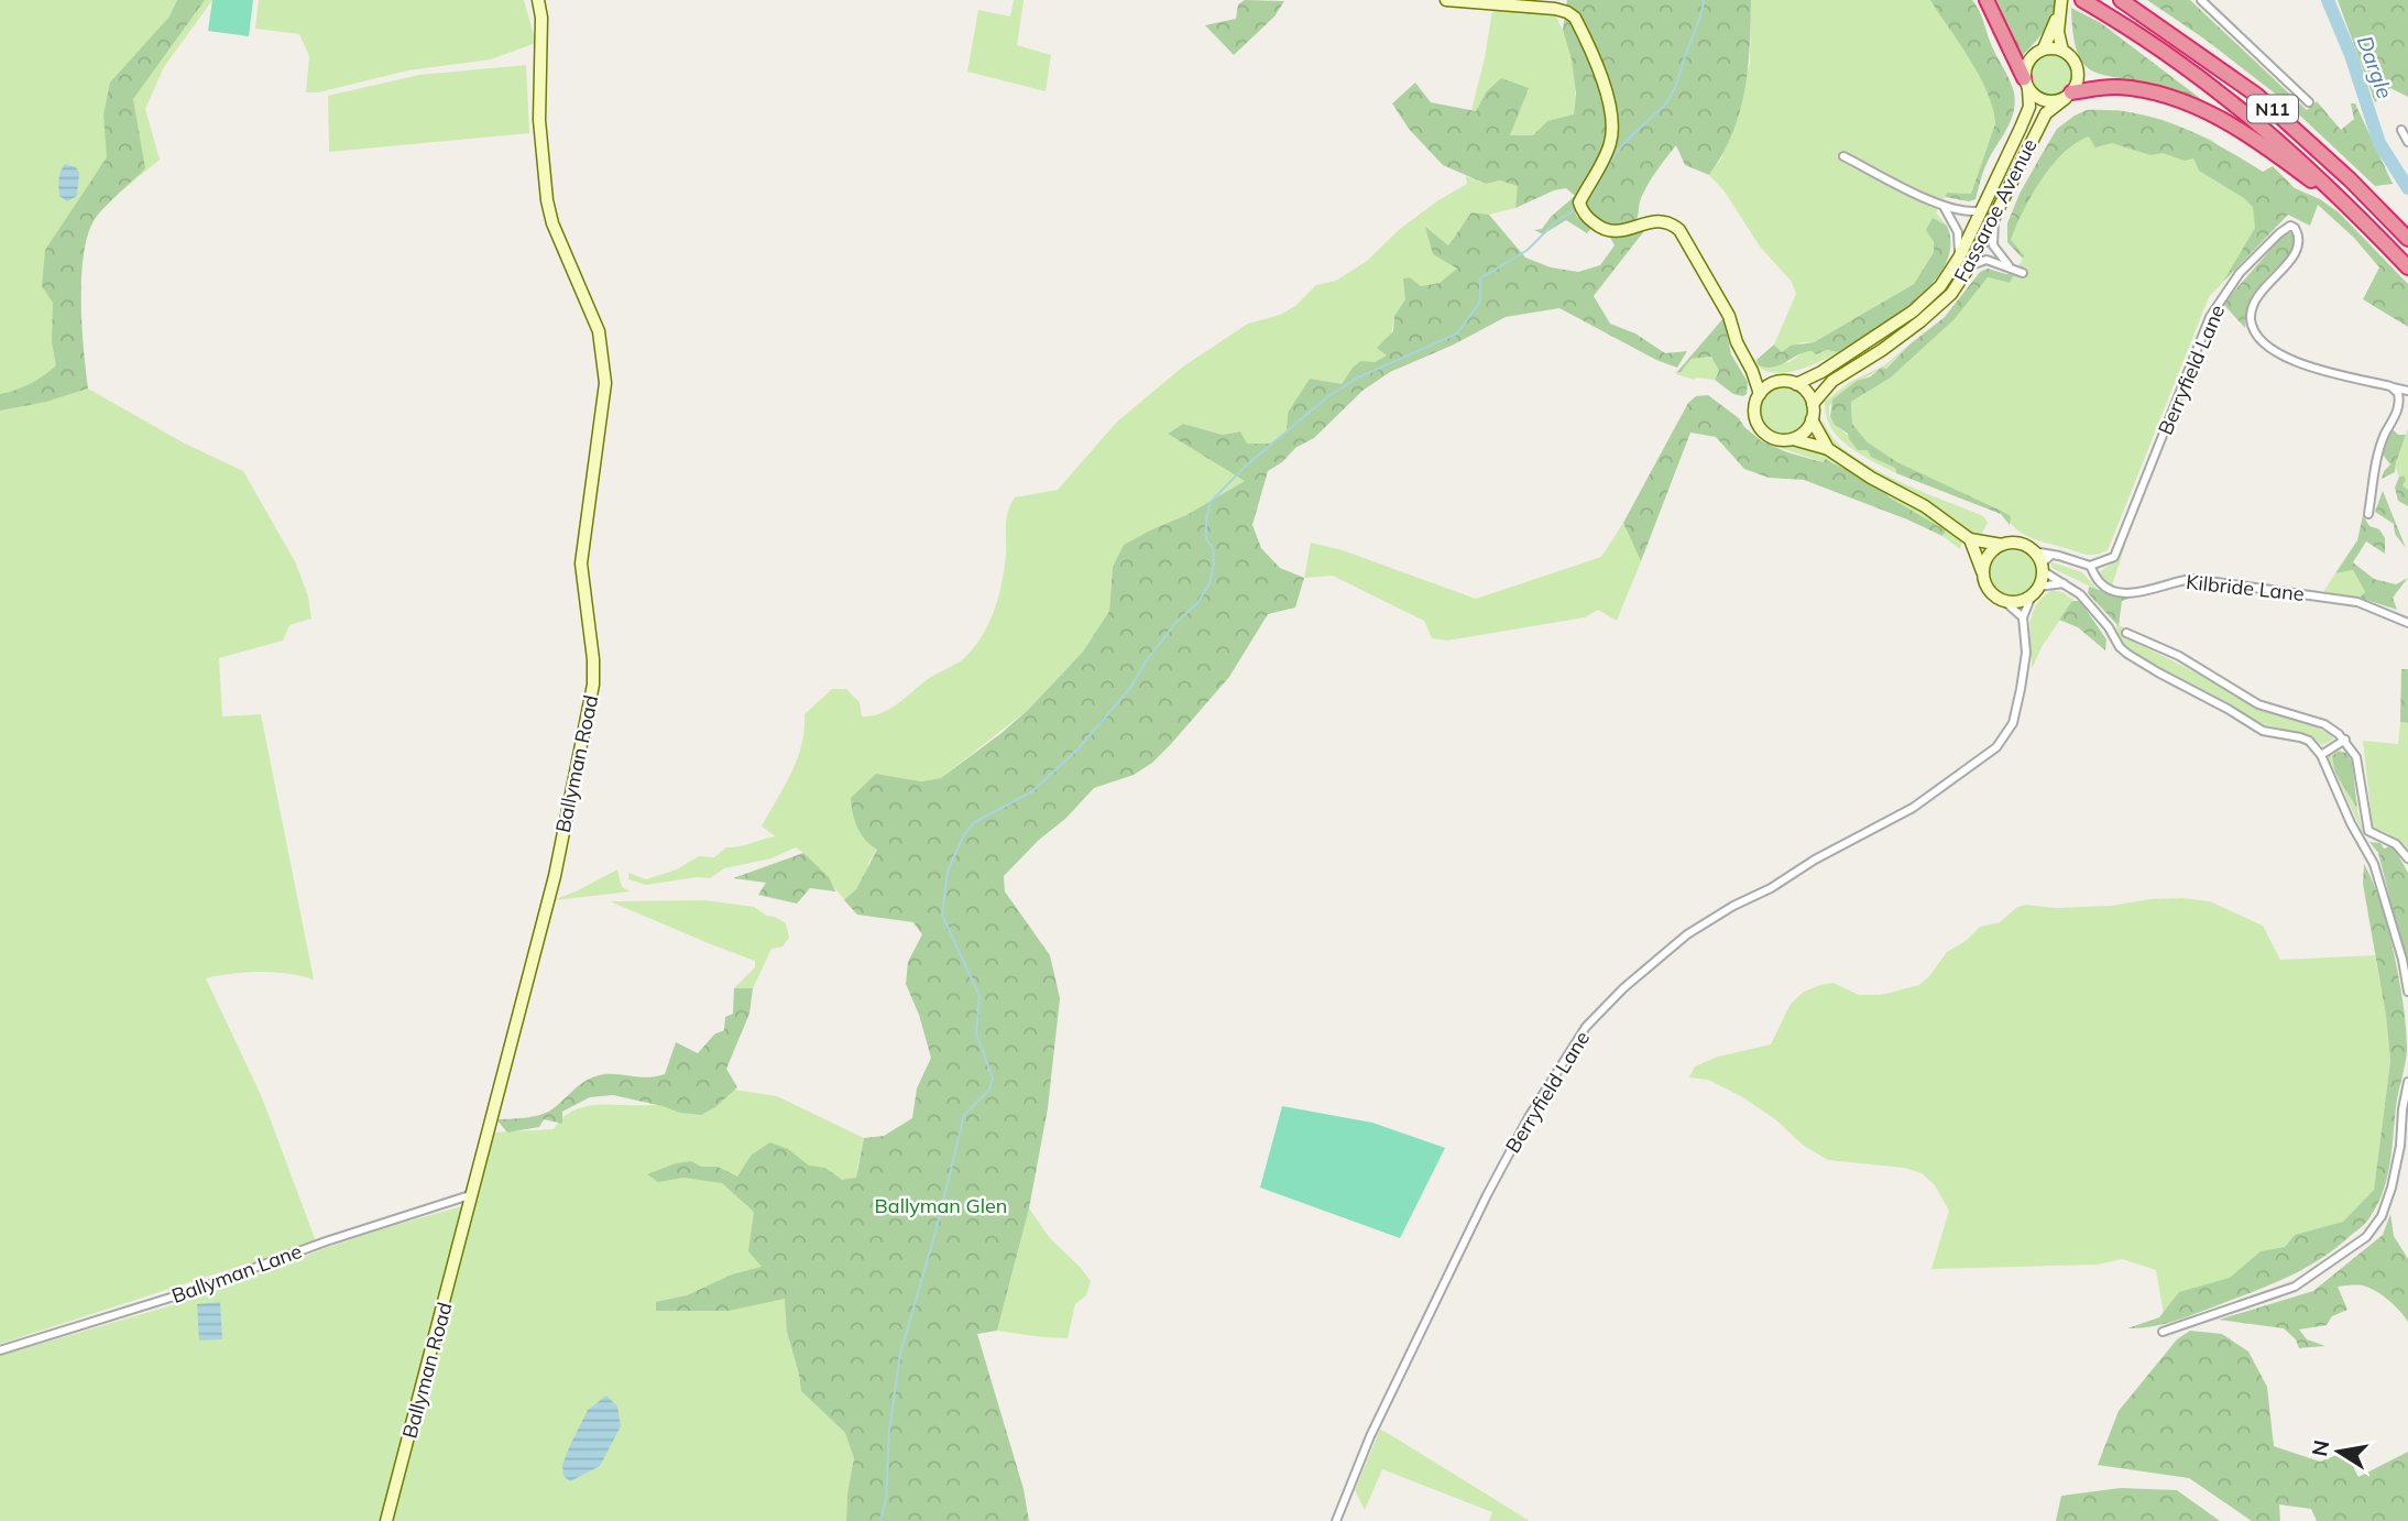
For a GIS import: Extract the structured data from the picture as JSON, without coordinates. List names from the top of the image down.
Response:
{
  "streets": {
    "highway": ["N11"],
    "street": [
      "Fassaroe Avenue",
      "Berryfield Lane",
      "Kilbride Lane",
      "Ballyman Road",
      "Ballyman Lane"
    ]
  },
  "crossings": [
    ["N11", "Fassaroe Avenue"],
    ["Berryfield Lane", "Kilbride Lane"],
    ["Ballyman Road", "Ballyman Lane"]
  ],
  "water": ["Dargle"],
  "parks": ["Ballyman Glen"],
  "north": "left"
}
